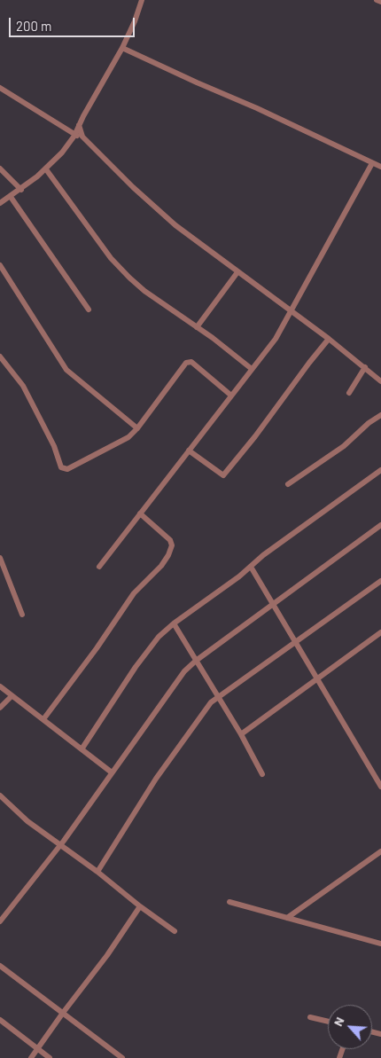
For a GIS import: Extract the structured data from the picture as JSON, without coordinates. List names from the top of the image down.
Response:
{
  "scale_bar": "200 m",
  "north": "top left"
}
